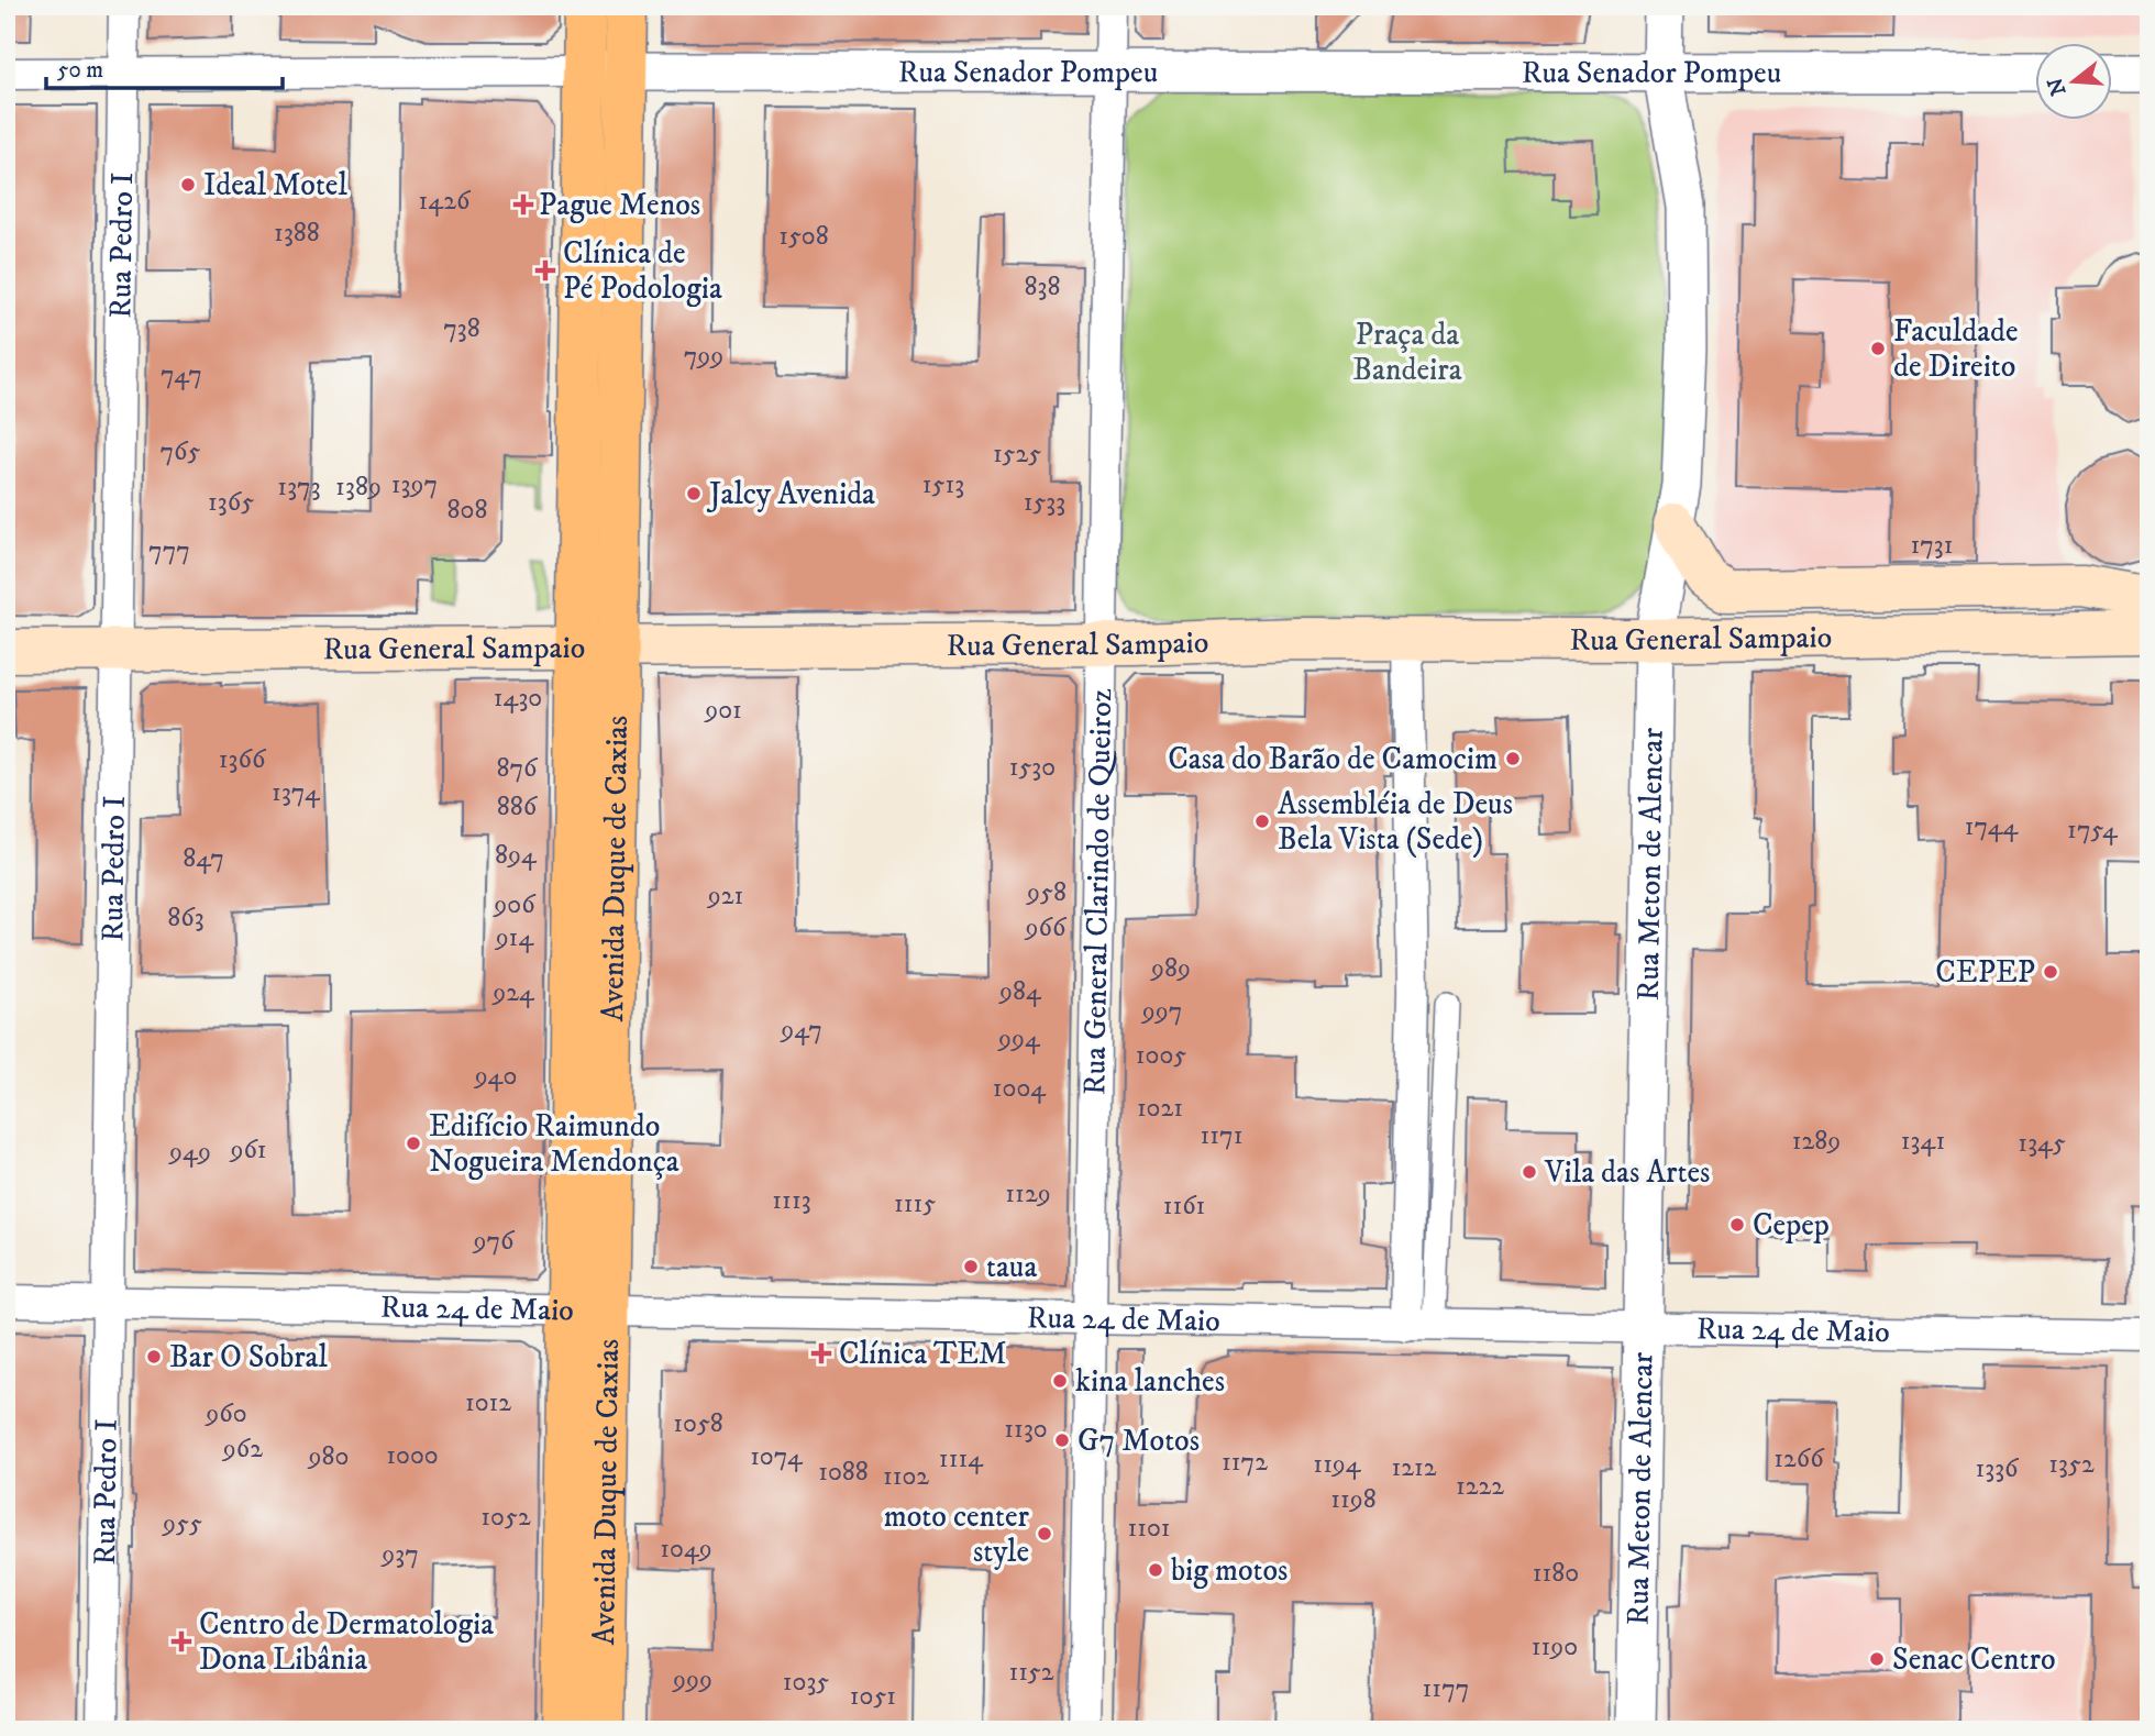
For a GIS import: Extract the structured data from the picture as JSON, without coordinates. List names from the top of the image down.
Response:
{
  "streets": {
    "main road": ["Rua General Sampaio", "Avenida Duque de Caxias"],
    "street": [
      "Rua Senador Pompeu",
      "Rua Pedro I",
      "Rua Meton de Alencar",
      "Rua General Clarindo de Queiroz",
      "Rua 24 de Maio"
    ]
  },
  "crossings": [
    ["Rua Senador Pompeu", "Rua Pedro I"],
    ["Rua Senador Pompeu", "Rua Meton de Alencar"],
    ["Rua Senador Pompeu", "Avenida Duque de Caxias"],
    ["Rua Senador Pompeu", "Rua General Clarindo de Queiroz"],
    ["Rua Pedro I", "Rua General Sampaio"],
    ["Rua Pedro I", "Rua 24 de Maio"],
    ["Rua General Sampaio", "Rua Meton de Alencar"],
    ["Rua General Sampaio", "Avenida Duque de Caxias"],
    ["Rua General Sampaio", "Rua General Clarindo de Queiroz"],
    ["Rua Meton de Alencar", "Rua 24 de Maio"],
    ["Avenida Duque de Caxias", "Rua 24 de Maio"],
    ["Rua General Clarindo de Queiroz", "Rua 24 de Maio"]
  ],
  "parks": ["Praça da Bandeira"],
  "places": {
    "other": [
      "Ideal Motel",
      "Faculdade de Direito",
      "Jalcy Avenida",
      "Casa do Barão de Camocim",
      "Assembléia de Deus Bela Vista (Sede)",
      "CEPEP",
      "Edifício Raimundo Nogueira Mendonça",
      "Vila das Artes",
      "Cepep",
      "taua",
      "Bar O Sobral",
      "kina lanches",
      "G7 Motos",
      "moto center style",
      "big motos",
      "Senac Centro"
    ],
    "health": [
      "Pague Menos",
      "Clínica de Pé Podologia",
      "Clínica TEM",
      "Centro de Dermatologia Dona Libânia"
    ]
  },
  "house_numbers": [
    "1426",
    "1388",
    "1508",
    "838",
    "738",
    "799",
    "747",
    "765",
    "1525",
    "1397",
    "1513",
    "1373",
    "1389",
    "1365",
    "1533",
    "808",
    "1731",
    "777",
    "1430",
    "901",
    "1366",
    "1530",
    "876",
    "1374",
    "886",
    "1744",
    "1754",
    "894",
    "847",
    "958",
    "921",
    "906",
    "863",
    "966",
    "914",
    "989",
    "984",
    "924",
    "997",
    "947",
    "994",
    "1005",
    "940",
    "1004",
    "1021",
    "1171",
    "1289",
    "1341",
    "1345",
    "961",
    "949",
    "1129",
    "1113",
    "1115",
    "1161",
    "976",
    "1012",
    "960",
    "1058",
    "1130",
    "962",
    "1000",
    "980",
    "1074",
    "1114",
    "1266",
    "1172",
    "1194",
    "1352",
    "1212",
    "1336",
    "1088",
    "1102",
    "1222",
    "1198",
    "1052",
    "955",
    "1101",
    "1049",
    "937",
    "1180",
    "1190",
    "1152",
    "999",
    "1035",
    "1177",
    "1051"
  ],
  "scale_bar": "50 m",
  "north": "left"
}
